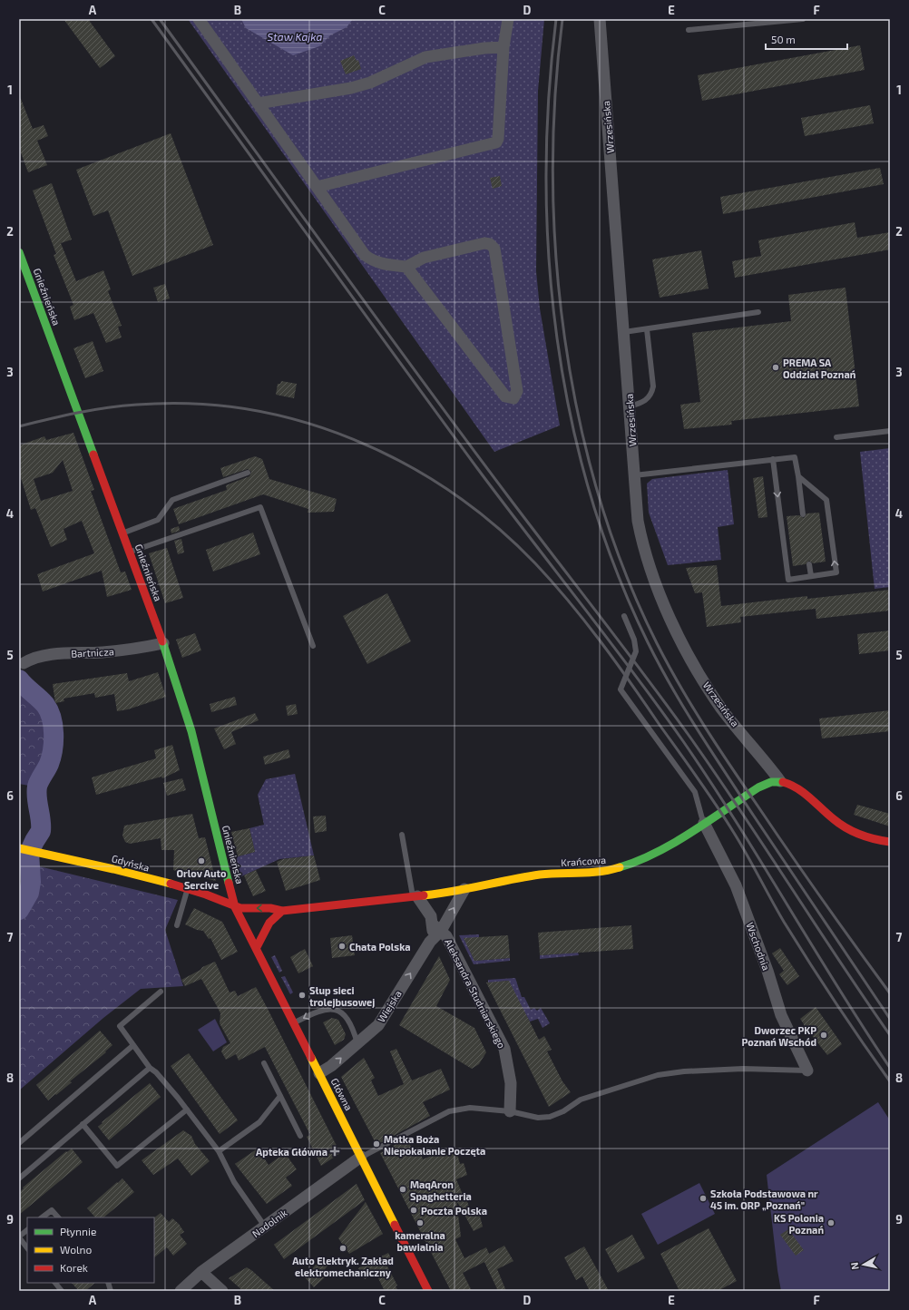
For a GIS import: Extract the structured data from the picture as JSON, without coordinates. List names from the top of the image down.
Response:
{
  "streets": {
    "street": [
      "Wrzesińska",
      "Gnieźnieńska",
      "Bartnicza",
      "Krańcowa",
      "Gdyńska",
      "Wschodnia",
      "Aleksandra Studniarskiego",
      "Wiejska",
      "Główna",
      "Nadolnik"
    ]
  },
  "crossings": [
    ["Wrzesińska", "Krańcowa"],
    ["Gnieźnieńska", "Bartnicza"],
    ["Gnieźnieńska", "Krańcowa"],
    ["Gnieźnieńska", "Gdyńska"],
    ["Gnieźnieńska", "Główna"],
    ["Krańcowa", "Gdyńska"],
    ["Krańcowa", "Wschodnia"],
    ["Krańcowa", "Wiejska"],
    ["Krańcowa", "Główna"],
    ["Gdyńska", "Główna"],
    ["Aleksandra Studniarskiego", "Wiejska"],
    ["Wiejska", "Główna"],
    ["Główna", "Nadolnik"]
  ],
  "one_way": ["Wiejska"],
  "water": ["Staw Kajka"],
  "places": {
    "other": [
      "PREMA SA Oddział Poznań",
      "Orlov Auto Sercive",
      "Chata Polska",
      "Słup sieci trolejbusowej",
      "Dworzec PKP Poznań Wschód",
      "Matka Boża Niepokalanie Poczęta",
      "MaqAron Spaghetteria",
      "Szkoła Podstawowa nr 45 im. ORP „Poznań”",
      "Poczta Polska",
      "kameralna bawialnia",
      "KS Polonia Poznań",
      "Auto Elektryk. Zakład elektromechaniczny"
    ],
    "health": ["Apteka Główna"]
  },
  "legend": ["Płynnie", "Wolno", "Korek"],
  "scale_bar": "50 m",
  "north": "left",
  "grid": {
    "columns": [
      "A",
      "B",
      "C",
      "D",
      "E",
      "F"
    ],
    "rows": [
      "1",
      "2",
      "3",
      "4",
      "5",
      "6",
      "7",
      "8",
      "9"
    ]
  }
}
